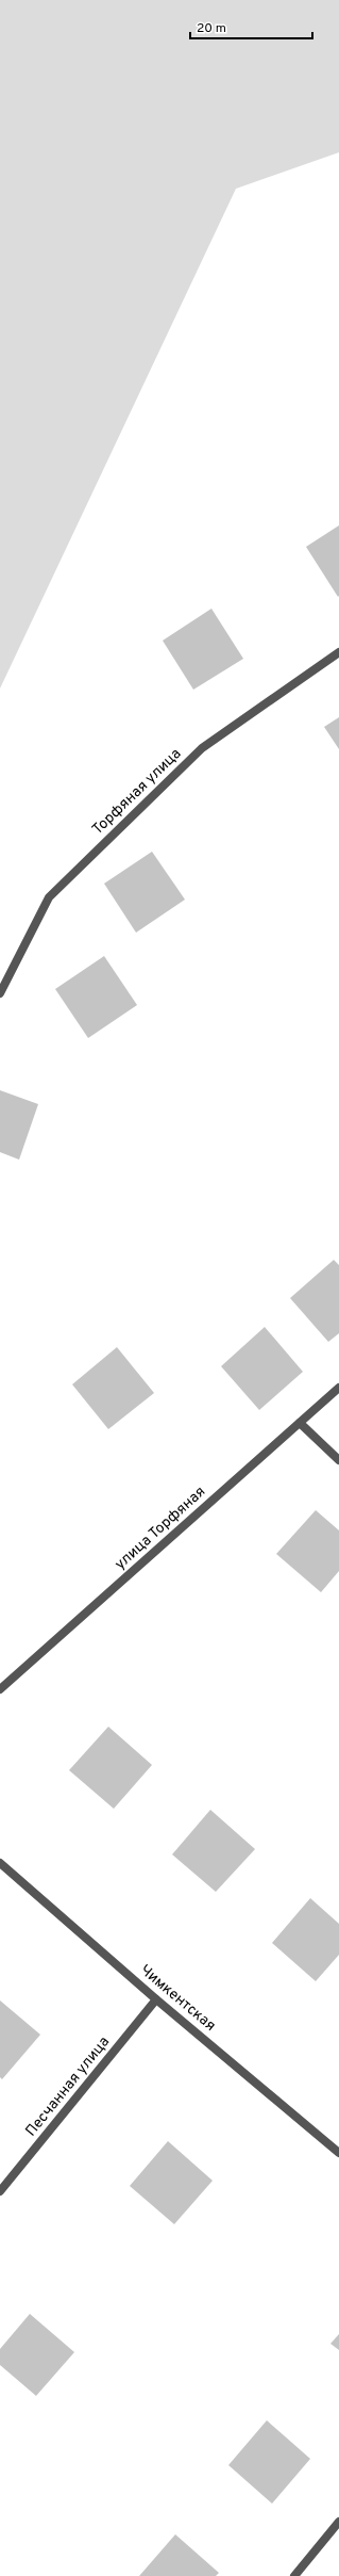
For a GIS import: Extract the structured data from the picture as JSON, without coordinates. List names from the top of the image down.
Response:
{
  "streets": {
    "street": [
      "Торфяная улица",
      "улица Торфяная",
      "Чимкентская",
      "Песчанная улица"
    ]
  },
  "crossings": [
    ["Чимкентская", "Песчанная улица"]
  ],
  "scale_bar": "20 m"
}
